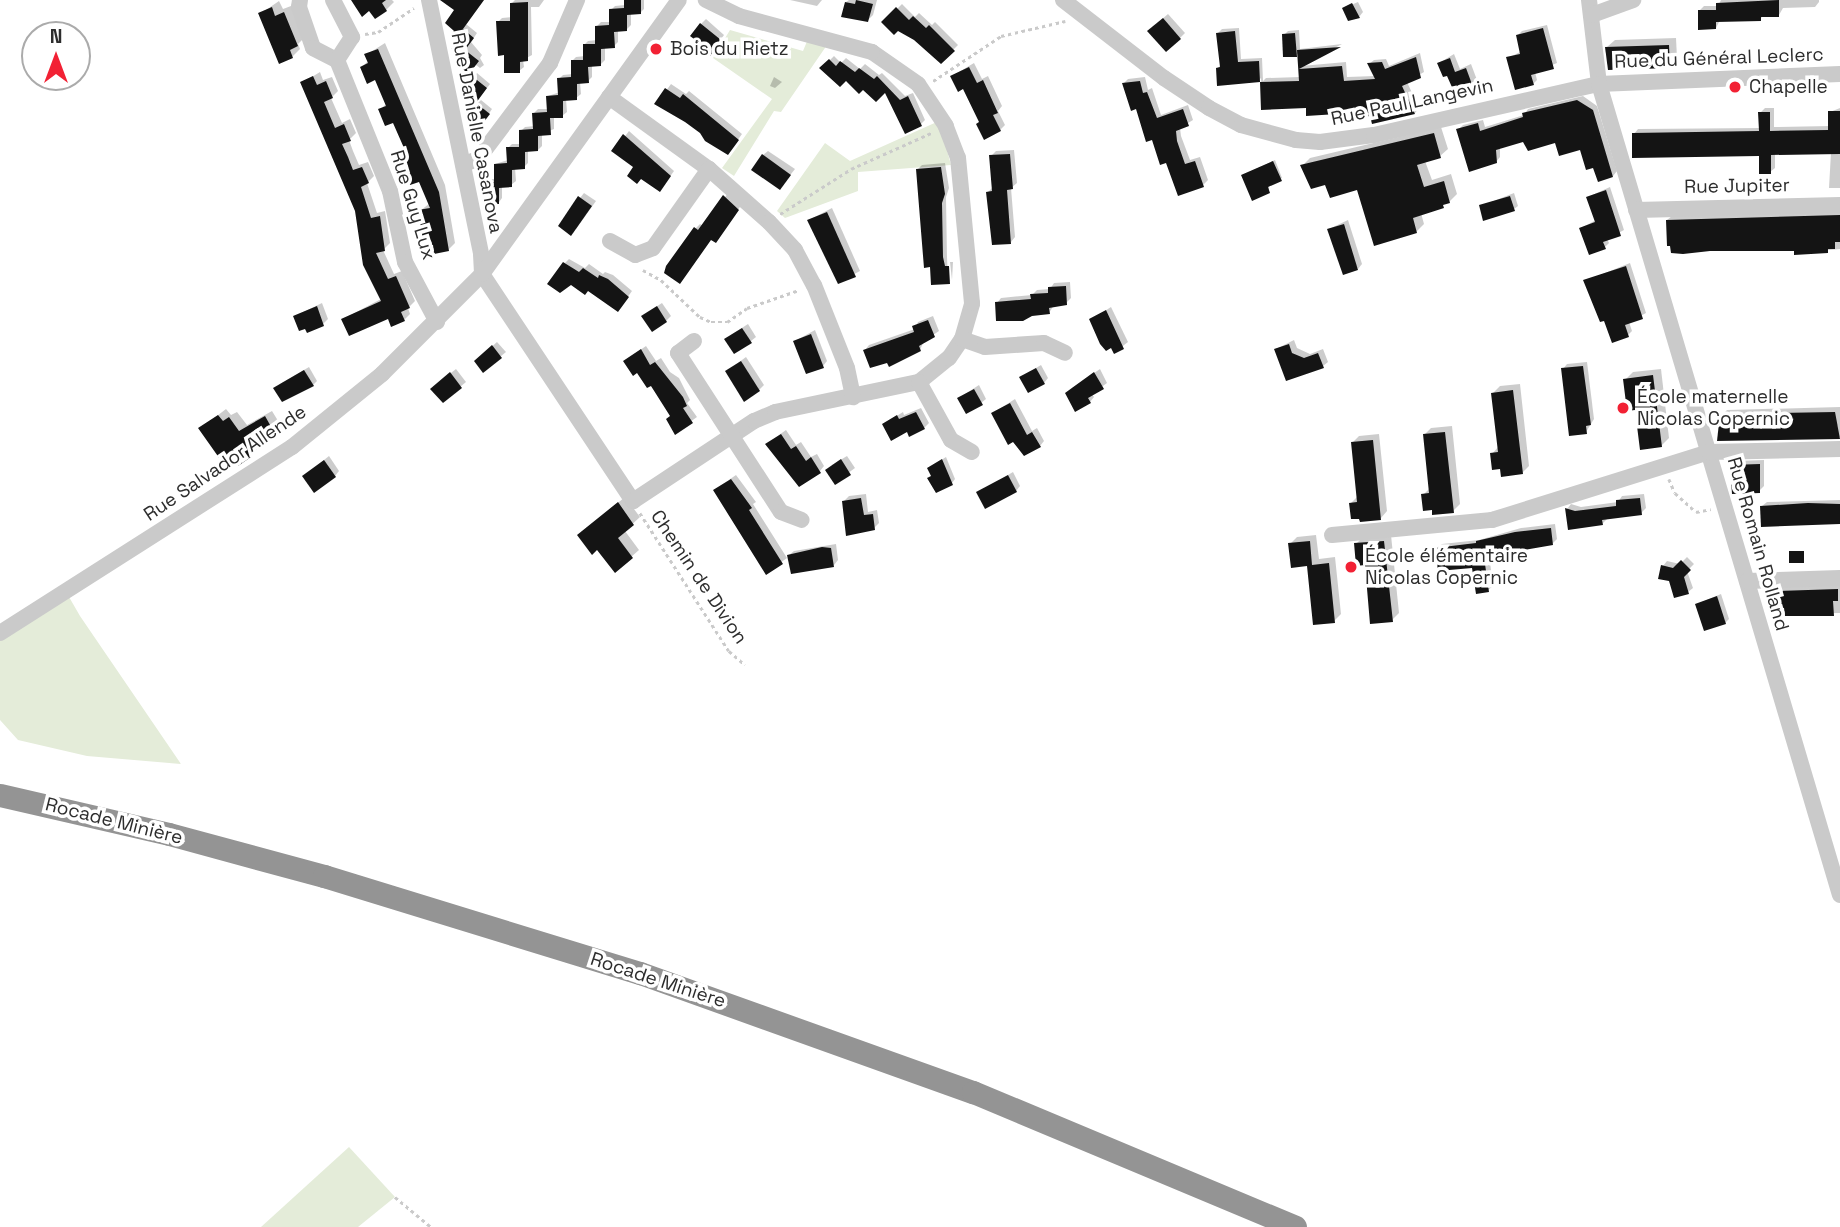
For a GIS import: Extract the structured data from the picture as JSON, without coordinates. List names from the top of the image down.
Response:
{
  "streets": {
    "highway": ["Rocade Minière"],
    "street": [
      "Rue du Général Leclerc",
      "Rue Paul Langevin",
      "Rue Danielle Casanova",
      "Rue Jupiter",
      "Rue Guy Lux",
      "Rue Salvador Allende",
      "Rue Romain Rolland"
    ],
    "path": ["Chemin de Divion"]
  },
  "crossings": [
    ["Rue du Général Leclerc", "Rue Paul Langevin"],
    ["Rue du Général Leclerc", "Rue Romain Rolland"],
    ["Rue Paul Langevin", "Rue Romain Rolland"],
    ["Rue Danielle Casanova", "Rue Salvador Allende"],
    ["Rue Jupiter", "Rue Romain Rolland"],
    ["Rue Guy Lux", "Rue Salvador Allende"]
  ],
  "places": [
    "Bois du Rietz",
    "Chapelle",
    "École maternelle Nicolas Copernic",
    "École élémentaire Nicolas Copernic"
  ],
  "north": "top"
}
